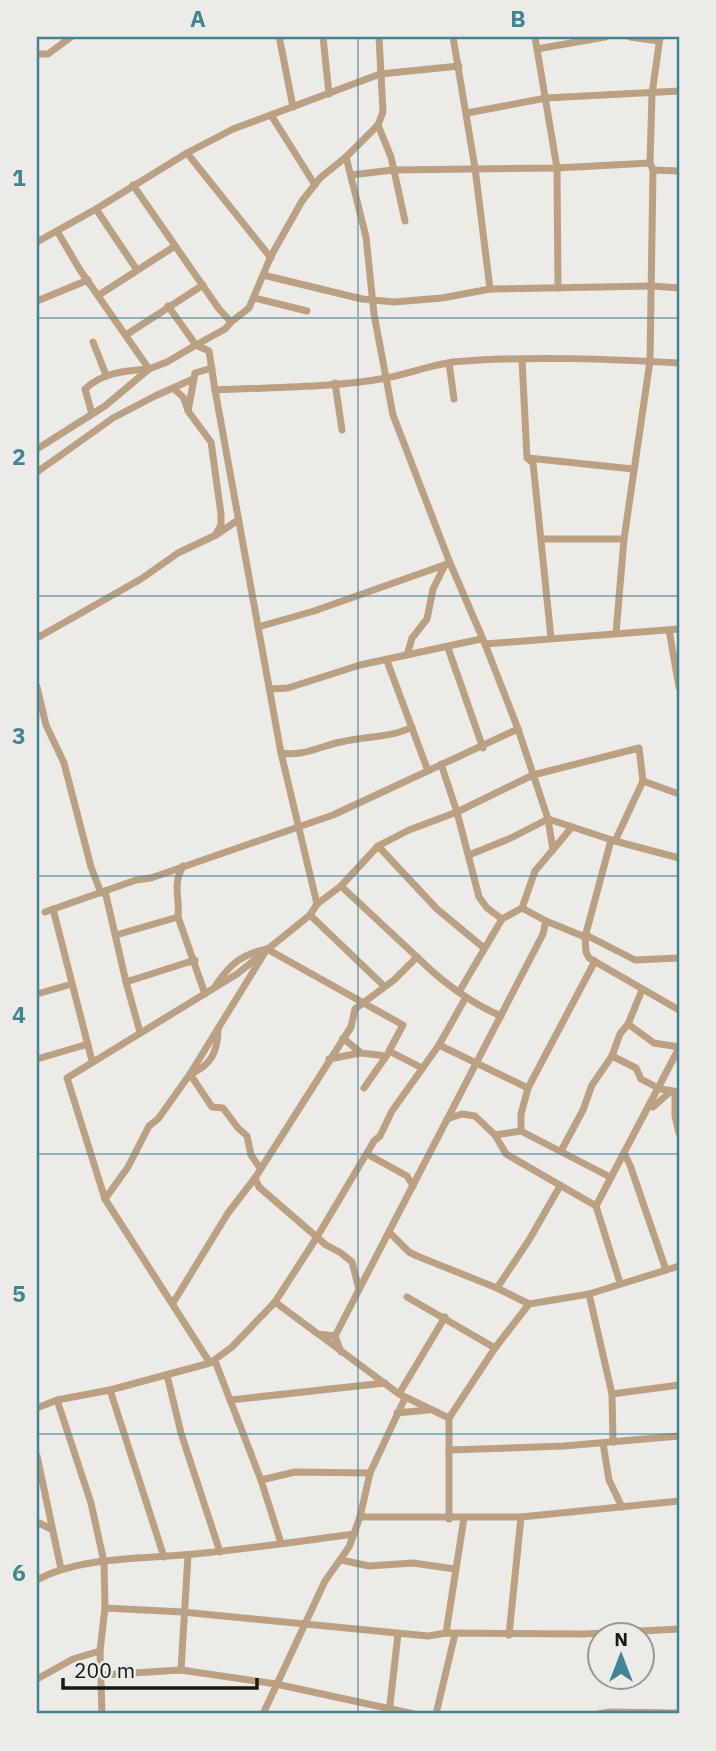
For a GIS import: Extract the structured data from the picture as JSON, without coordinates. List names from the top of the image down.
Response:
{
  "scale_bar": "200 m",
  "north": "top",
  "grid": {
    "columns": ["A", "B"],
    "rows": [
      "1",
      "2",
      "3",
      "4",
      "5",
      "6"
    ]
  }
}
